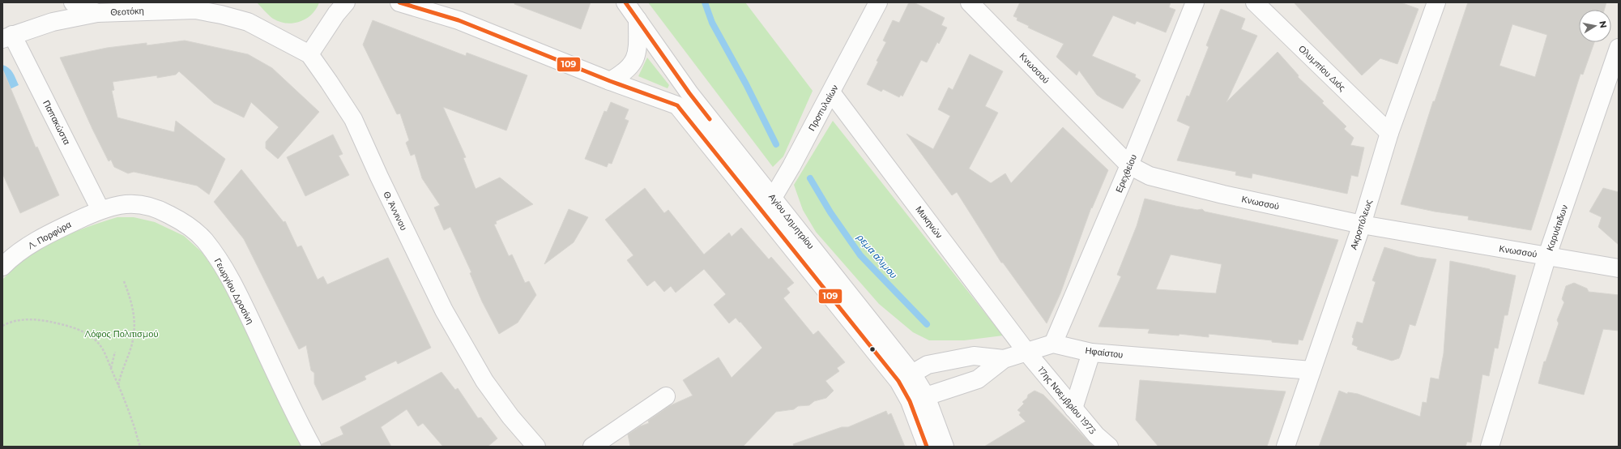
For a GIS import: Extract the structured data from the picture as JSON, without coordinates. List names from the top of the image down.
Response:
{
  "streets": {
    "street": [
      "Θεοτόκη",
      "Κνωσσού",
      "Ολυμπίου Διός",
      "Προπυλαίων",
      "Παπακώστα",
      "Ερεχθείου",
      "Θ. Άννινου",
      "Αγίου Δημητρίου",
      "Μυκηνών",
      "Ακροπόλεως",
      "Καρυάτιδων",
      "Λ. Πορφύρα",
      "Γεωργίου Δροσίνη",
      "Ηφαίστου",
      "17ης Νοεμβρίου 1973"
    ]
  },
  "crossings": [
    ["Θεοτόκη", "Θ. Άννινου"],
    ["Κνωσσού", "Ερεχθείου"],
    ["Κνωσσού", "Ακροπόλεως"],
    ["Κνωσσού", "Καρυάτιδων"],
    ["Ολυμπίου Διός", "Ακροπόλεως"],
    ["Προπυλαίων", "Αγίου Δημητρίου"],
    ["Προπυλαίων", "Μυκηνών"],
    ["Παπακώστα", "Λ. Πορφύρα"],
    ["Παπακώστα", "Γεωργίου Δροσίνη"],
    ["Ερεχθείου", "Ηφαίστου"],
    ["Μυκηνών", "17ης Νοεμβρίου 1973"],
    ["Ακροπόλεως", "Ηφαίστου"],
    ["Λ. Πορφύρα", "Γεωργίου Δροσίνη"]
  ],
  "water": ["ρεμα αλιμου"],
  "parks": ["Λόφος Πολιτισμού"],
  "lines": ["transit line 109"],
  "north": "right"
}
